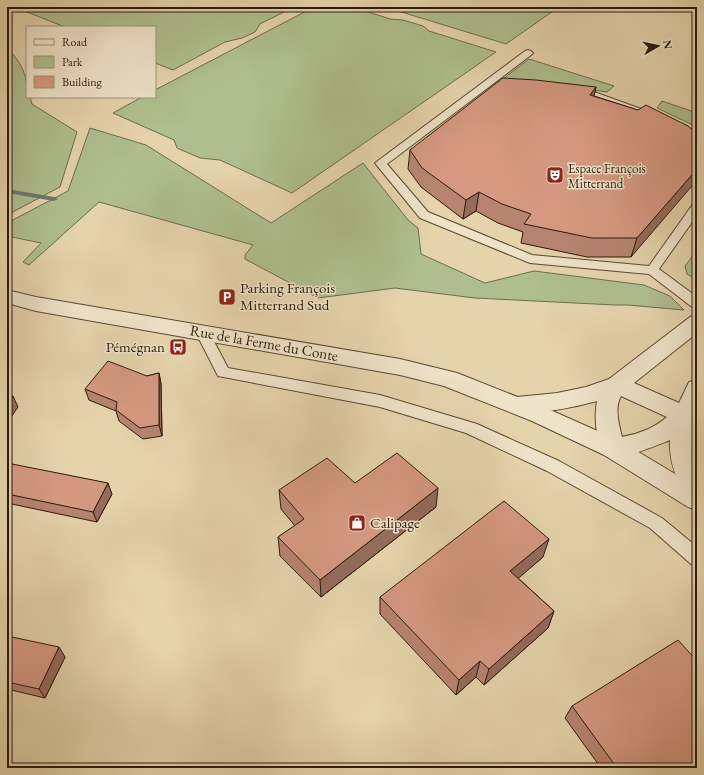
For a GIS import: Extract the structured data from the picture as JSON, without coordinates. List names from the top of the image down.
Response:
{
  "streets": {
    "street": ["Rue de la Ferme du Conte"]
  },
  "places": {
    "theatre": ["Espace François Mitterrand"],
    "parking": ["Parking François Mitterrand Sud"],
    "bus stop": ["Pémégnan"],
    "shop": ["Calipage"]
  },
  "legend": ["Road", "Park", "Building"],
  "north": "right"
}
